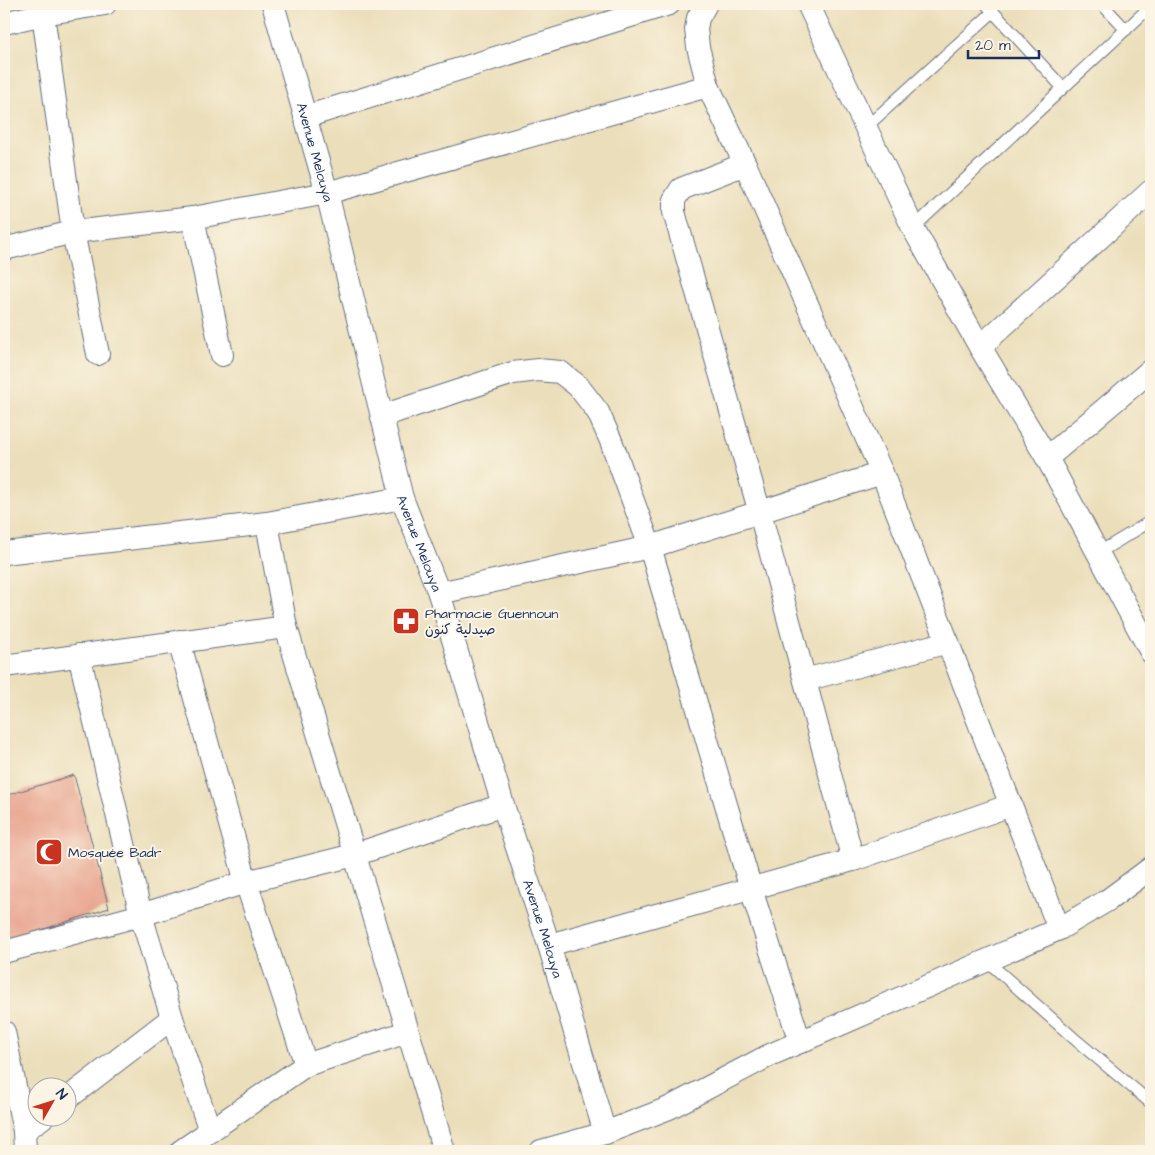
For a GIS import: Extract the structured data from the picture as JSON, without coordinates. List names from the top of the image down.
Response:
{
  "streets": {
    "street": ["Avenue Melouya"]
  },
  "places": {
    "pharmacy": ["Pharmacie Guennoun صيدلية كنون"],
    "mosque": ["Mosquée Badr"]
  },
  "scale_bar": "20 m",
  "north": "top right"
}
